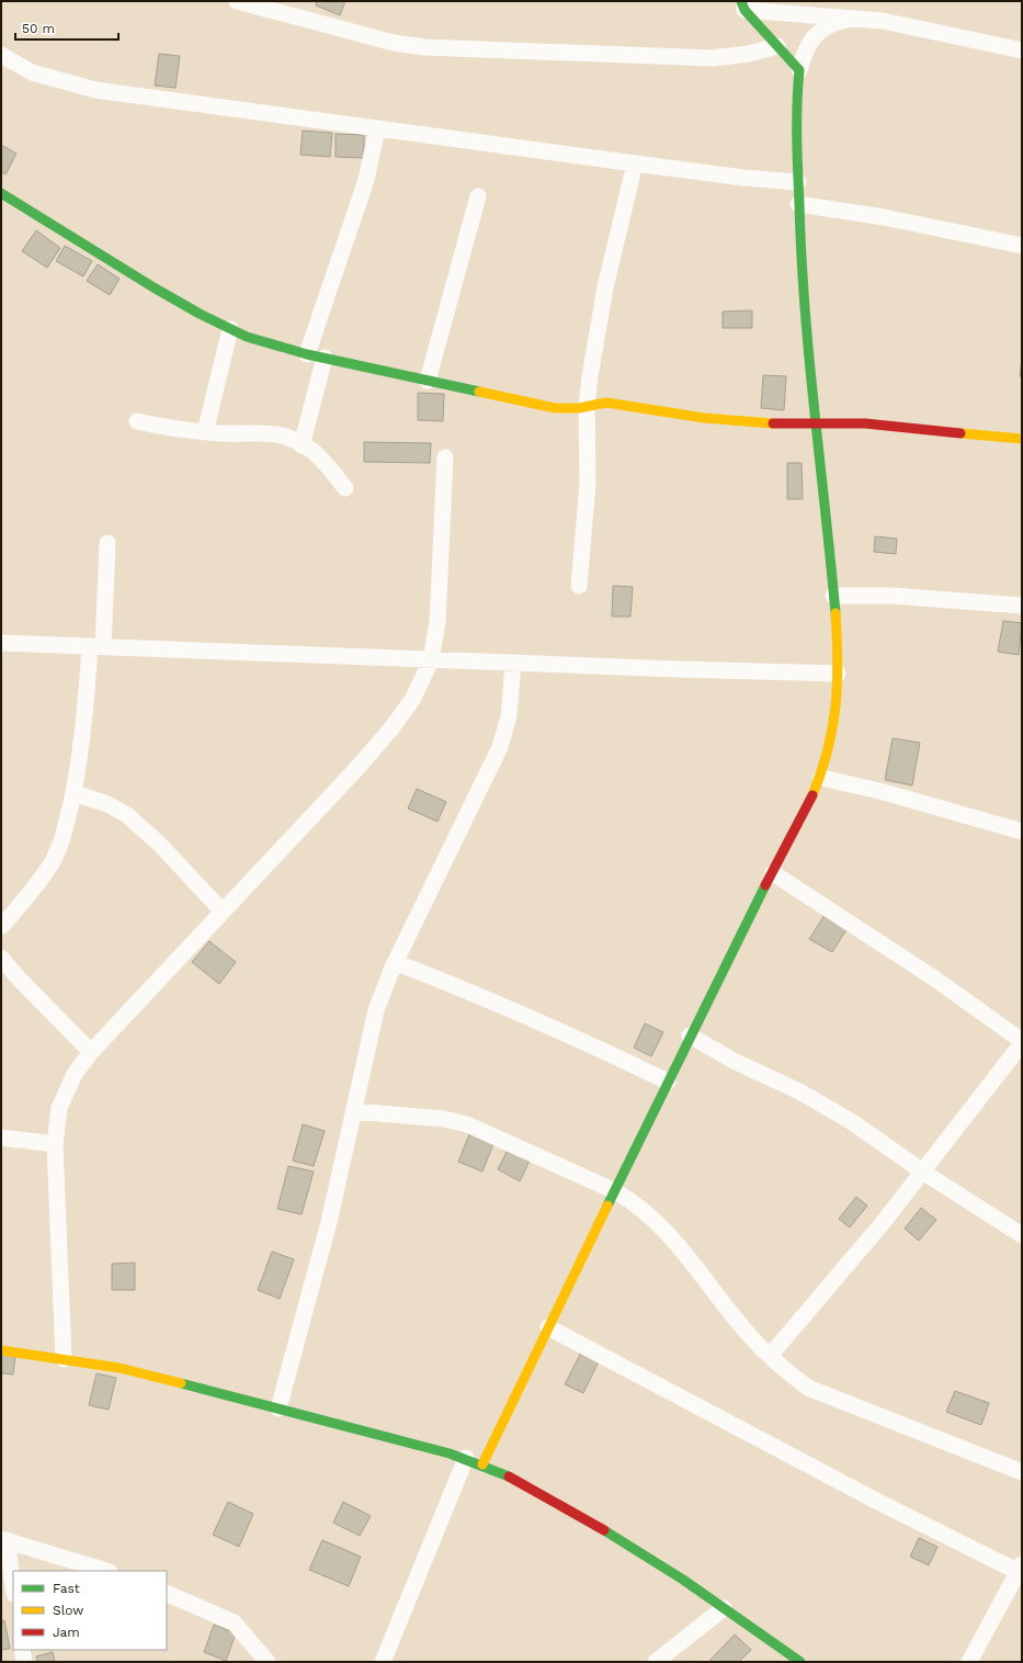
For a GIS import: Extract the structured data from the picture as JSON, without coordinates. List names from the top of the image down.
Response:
{
  "legend": ["Fast", "Slow", "Jam"],
  "scale_bar": "50 m"
}
